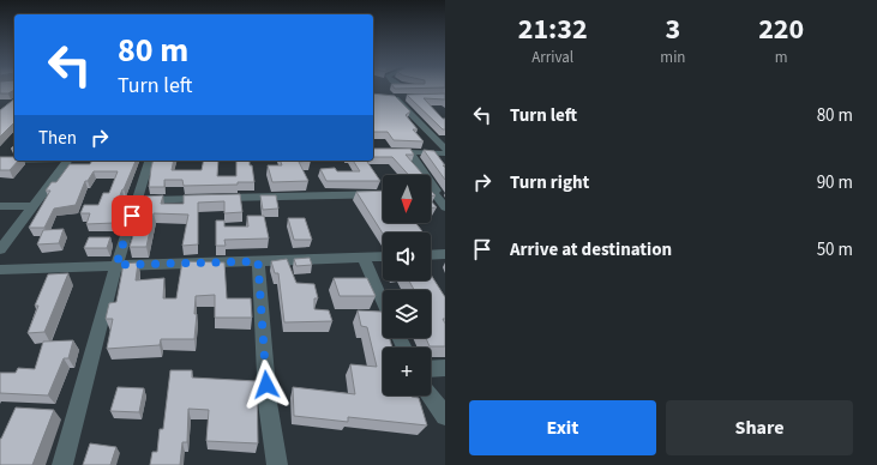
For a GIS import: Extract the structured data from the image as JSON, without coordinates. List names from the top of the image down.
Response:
{
  "north": "bottom",
  "page": {
    "eta": [
      "21:32",
      "Arrival",
      "3",
      "min",
      "220",
      "m"
    ],
    "turn": ["80 m", "Turn left"],
    "list": [
      {
        "name": "Turn left",
        "value": "80 m"
      },
      {
        "name": "Turn right",
        "value": "90 m"
      },
      {
        "name": "Arrive at destination",
        "value": "50 m"
      }
    ],
    "then": "Then",
    "map_buttons": "+",
    "buttons": ["Exit", "Share"]
  }
}
